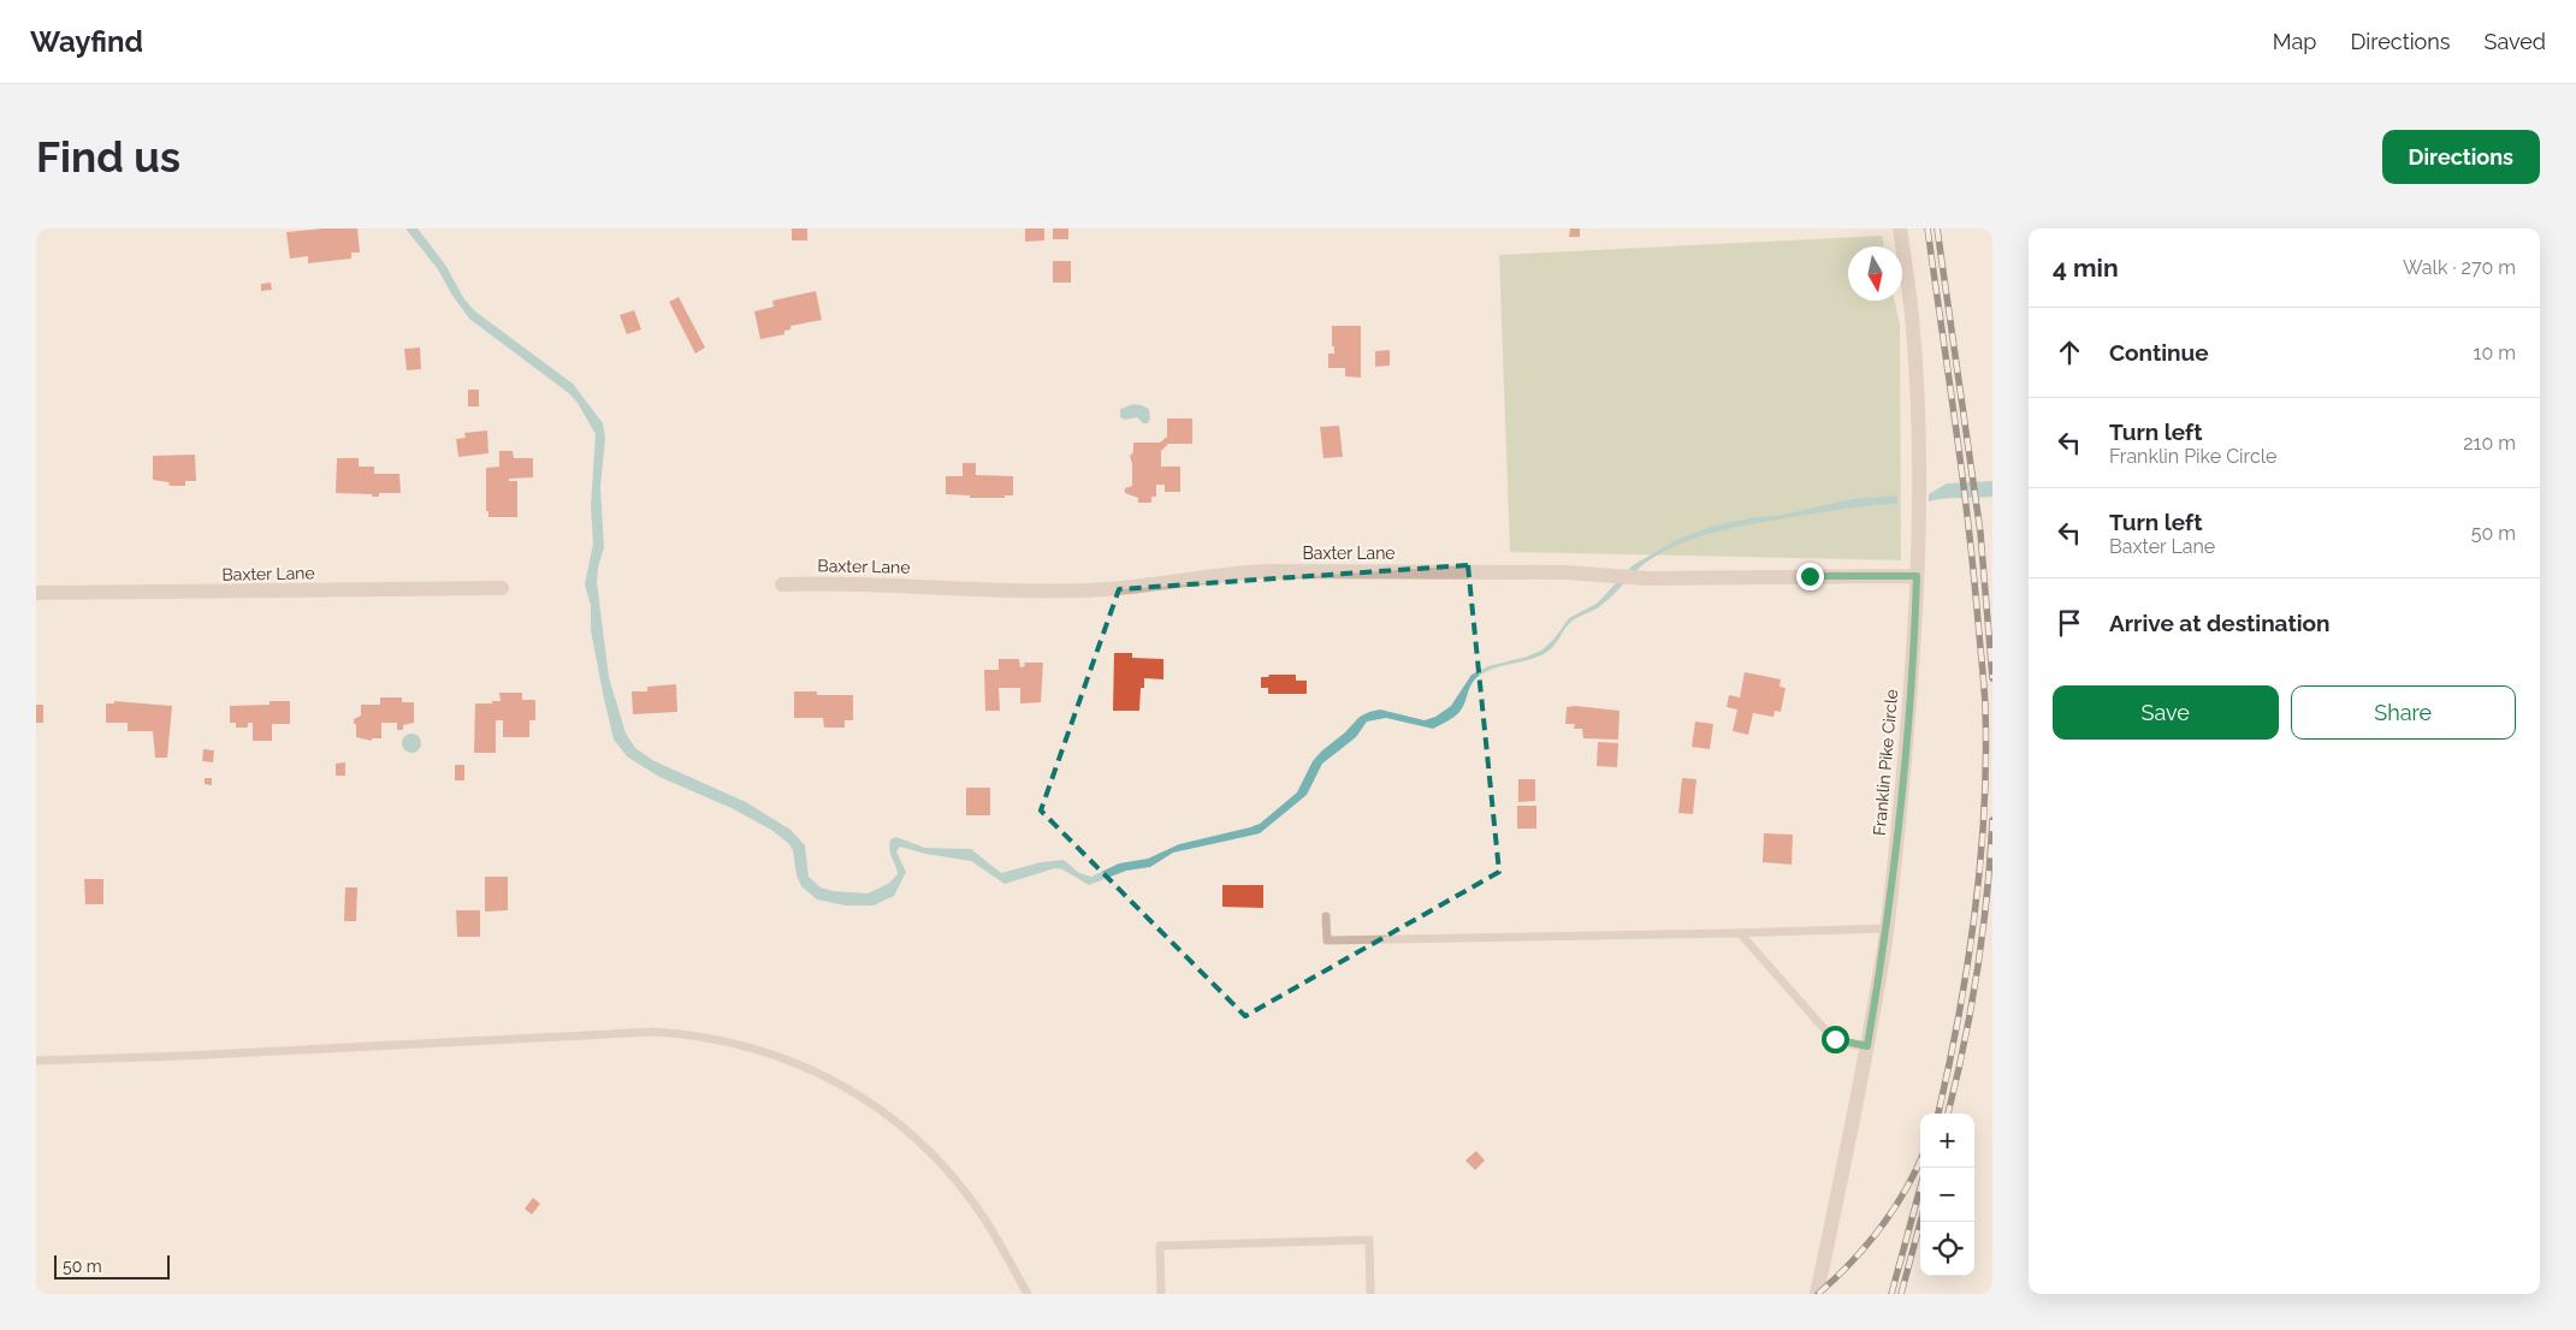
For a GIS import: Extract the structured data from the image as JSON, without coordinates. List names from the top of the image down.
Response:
{
  "streets": {
    "street": ["Baxter Lane", "Franklin Pike Circle"]
  },
  "crossings": [
    ["Baxter Lane", "Franklin Pike Circle"]
  ],
  "scale_bar": "50 m",
  "north": "bottom",
  "page": {
    "header": "Wayfind",
    "nav": ["Map", "Directions", "Saved"],
    "buttons": [
      "Directions",
      ["Save", "Share"]
    ],
    "title": "Find us",
    "heading": ["4 min", "Walk · 270 m"],
    "list": [
      ["Continue", "10 m"],
      ["Turn left", "Franklin Pike Circle", "210 m"],
      ["Turn left", "Baxter Lane", "50 m"],
      "Arrive at destination"
    ],
    "map_buttons": ["+", "−"],
    "scale": "50 m"
  }
}
